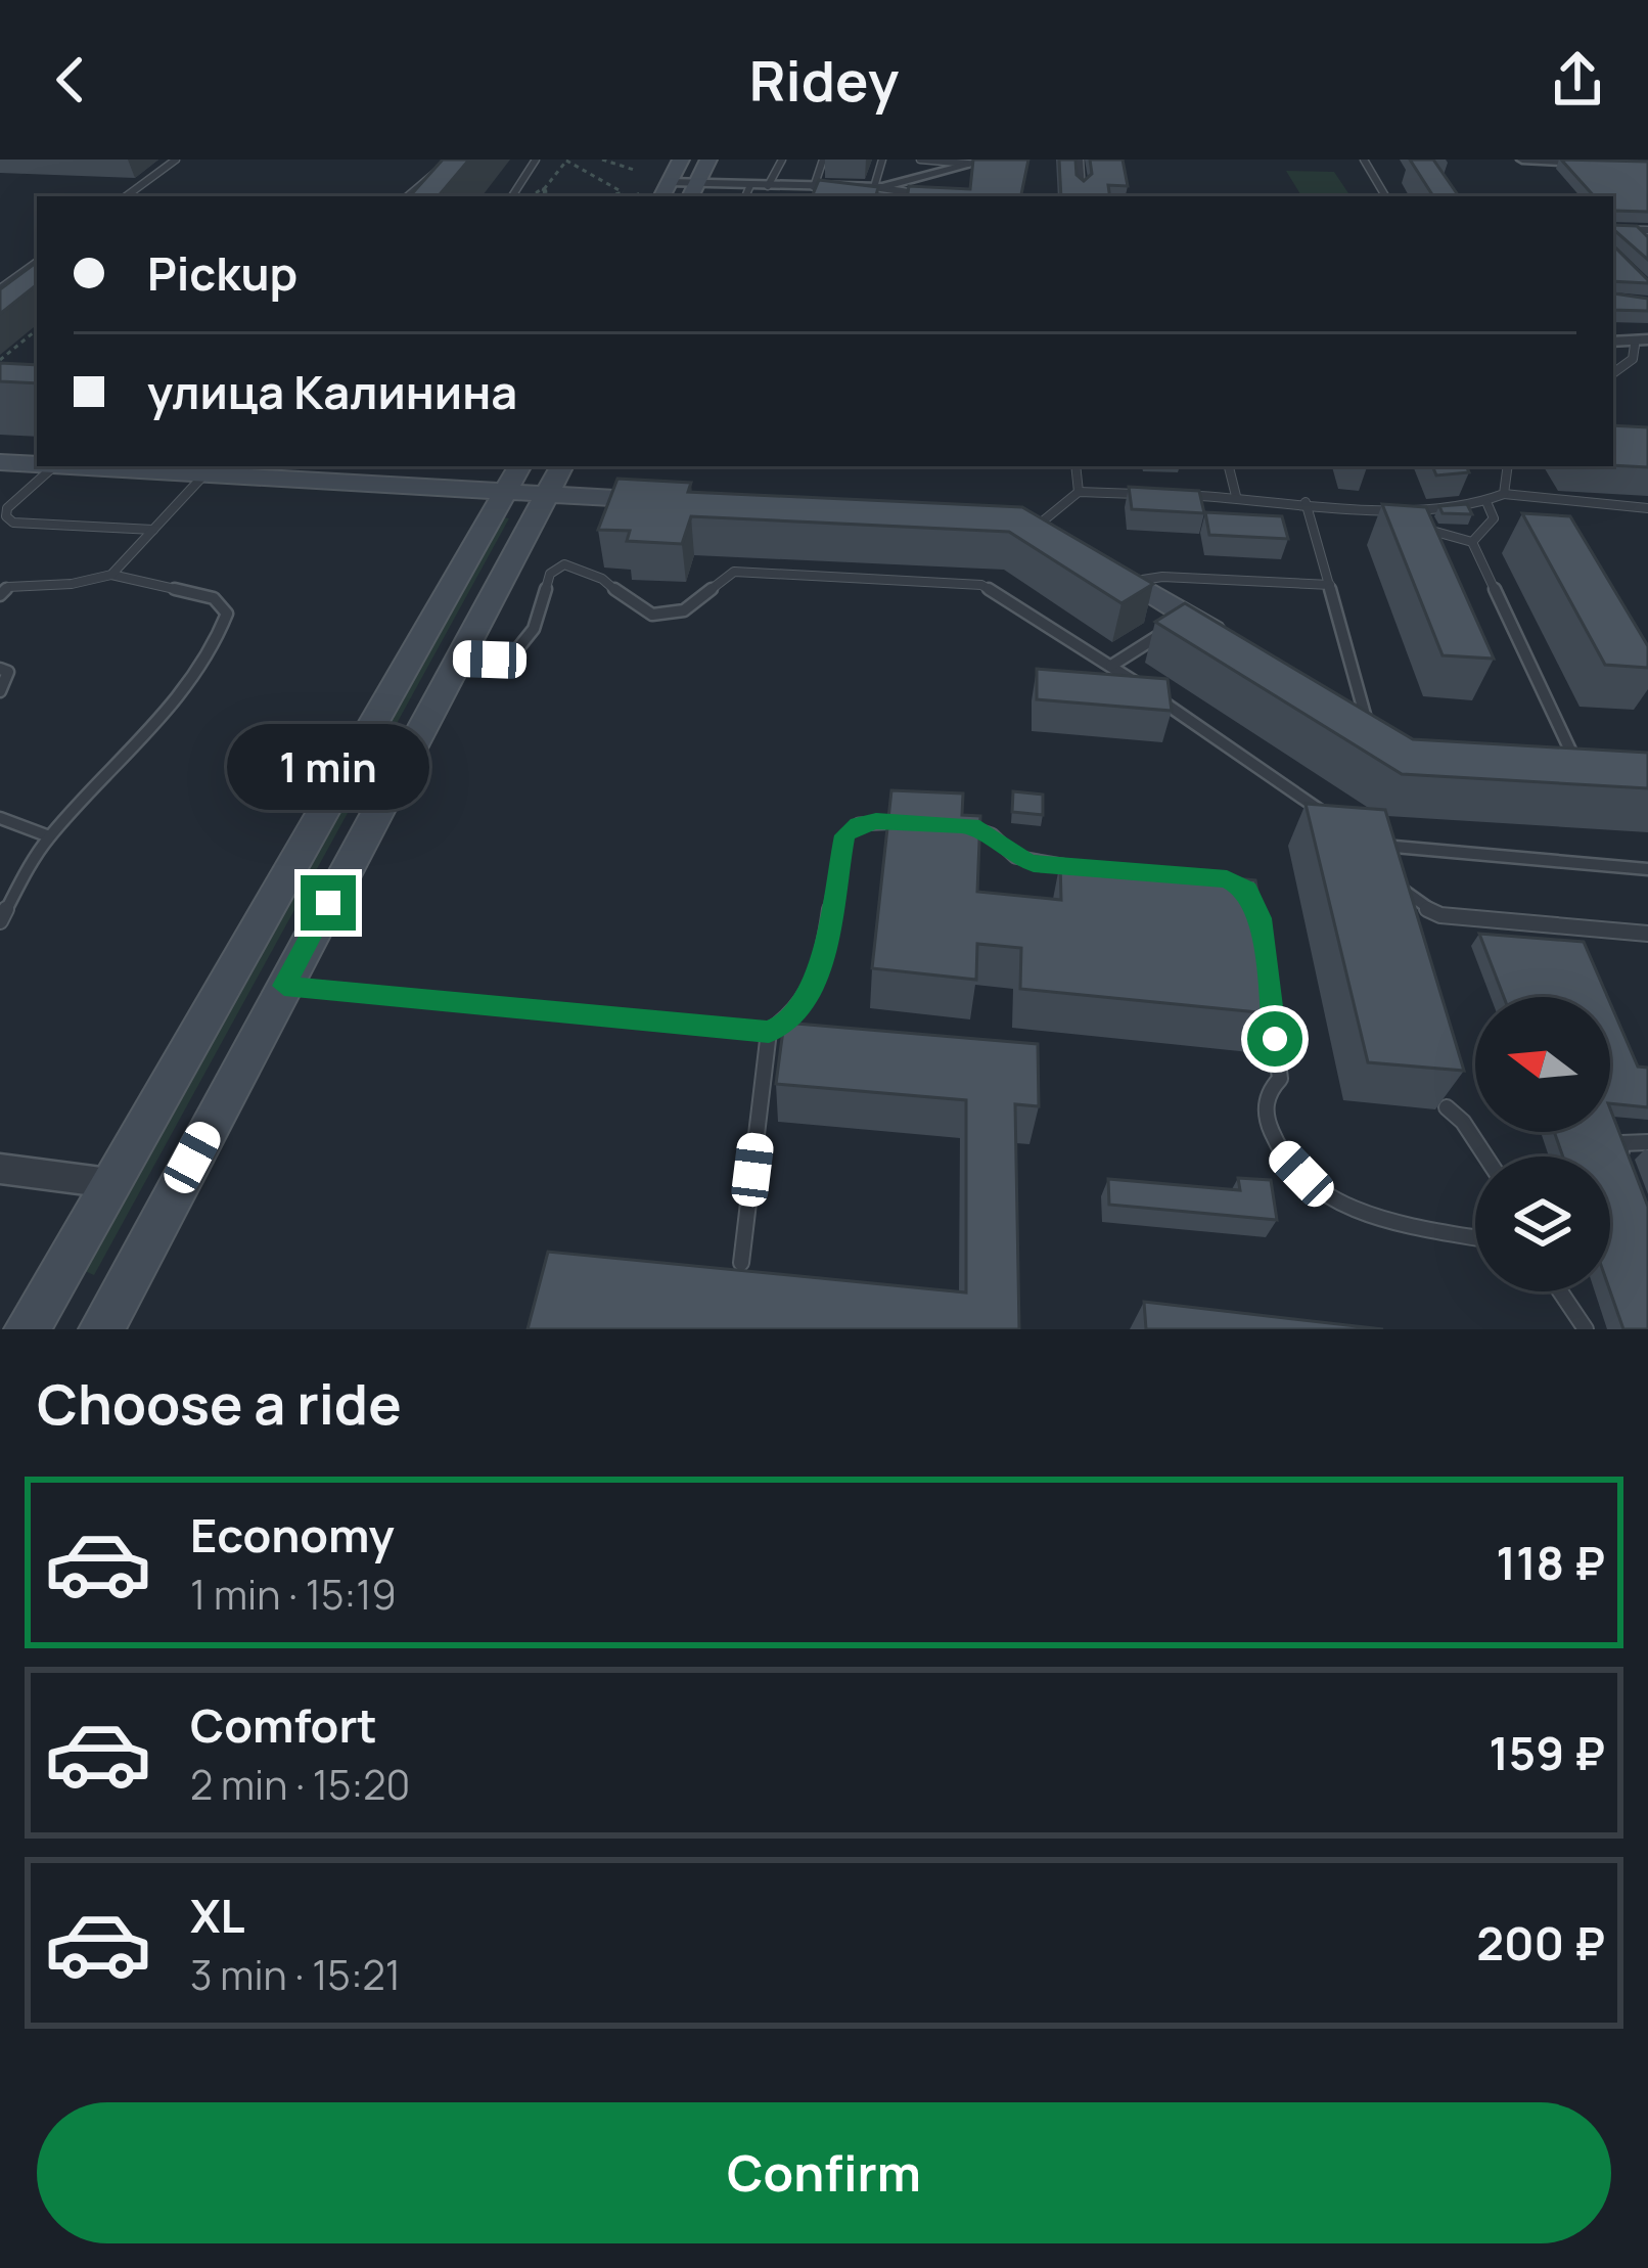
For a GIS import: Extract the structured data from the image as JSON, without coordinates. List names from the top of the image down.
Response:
{
  "north": "left",
  "page": {
    "header": "Ridey",
    "banner": ["Pickup", "улица Калинина"],
    "bubble": "1 min",
    "heading": "Choose a ride",
    "list": [
      {
        "name": "Economy",
        "note": "1 min · 15:19",
        "value": "118 ₽"
      },
      {
        "name": "Comfort",
        "note": "2 min · 15:20",
        "value": "159 ₽"
      },
      {
        "name": "XL",
        "note": "3 min · 15:21",
        "value": "200 ₽"
      }
    ],
    "buttons": "Confirm"
  }
}
